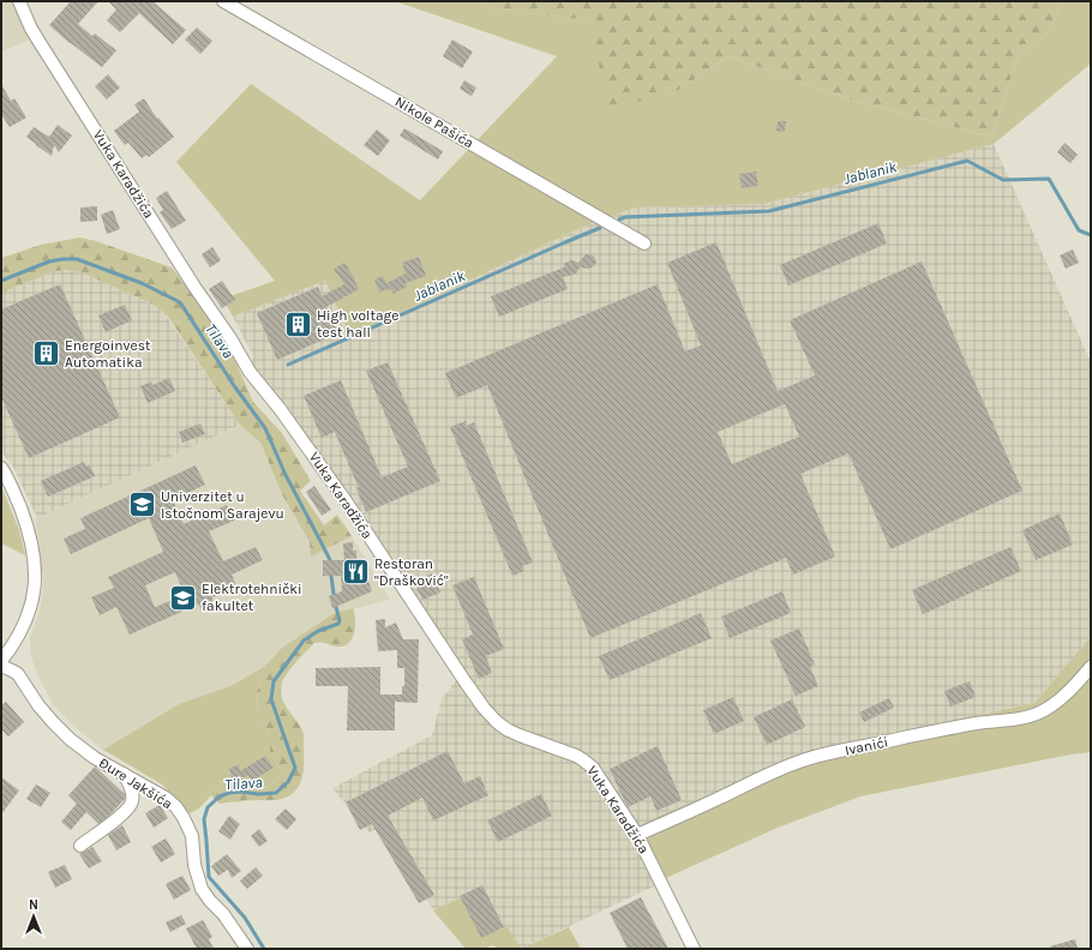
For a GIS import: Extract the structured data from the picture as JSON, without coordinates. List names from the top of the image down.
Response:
{
  "streets": {
    "street": [
      "Nikole Pašića",
      "Vuka Karadžića",
      "Ivanići",
      "Đure Jakšića"
    ]
  },
  "crossings": [
    ["Vuka Karadžića", "Ivanići"]
  ],
  "water": ["Jablanik", "Tilava"],
  "places": {
    "building": ["High voltage test hall", "Energoinvest Automatika"],
    "school or university": ["Univerzitet u Istočnom Sarajevu", "Elektrotehnički fakultet"],
    "restaurant": ["Restoran \"Drašković\""]
  },
  "north": "top"
}
